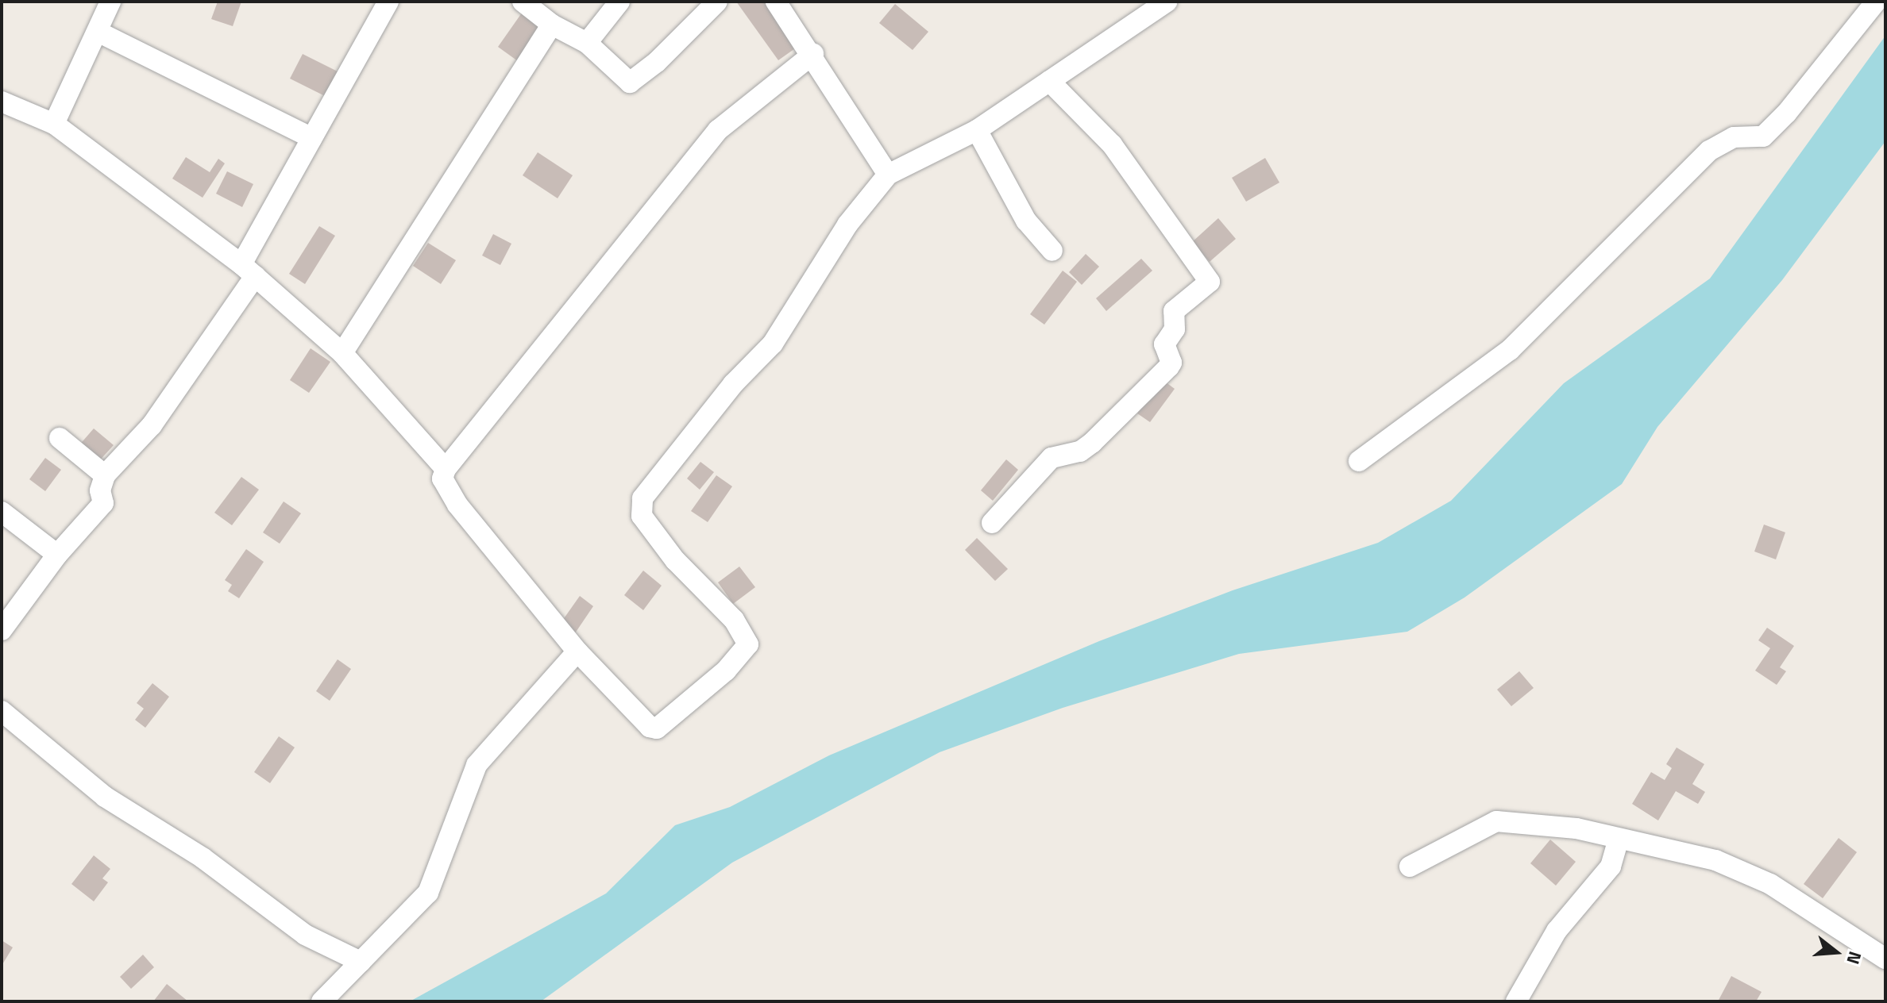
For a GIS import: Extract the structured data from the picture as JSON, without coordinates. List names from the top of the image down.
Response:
{
  "north": "right"
}
